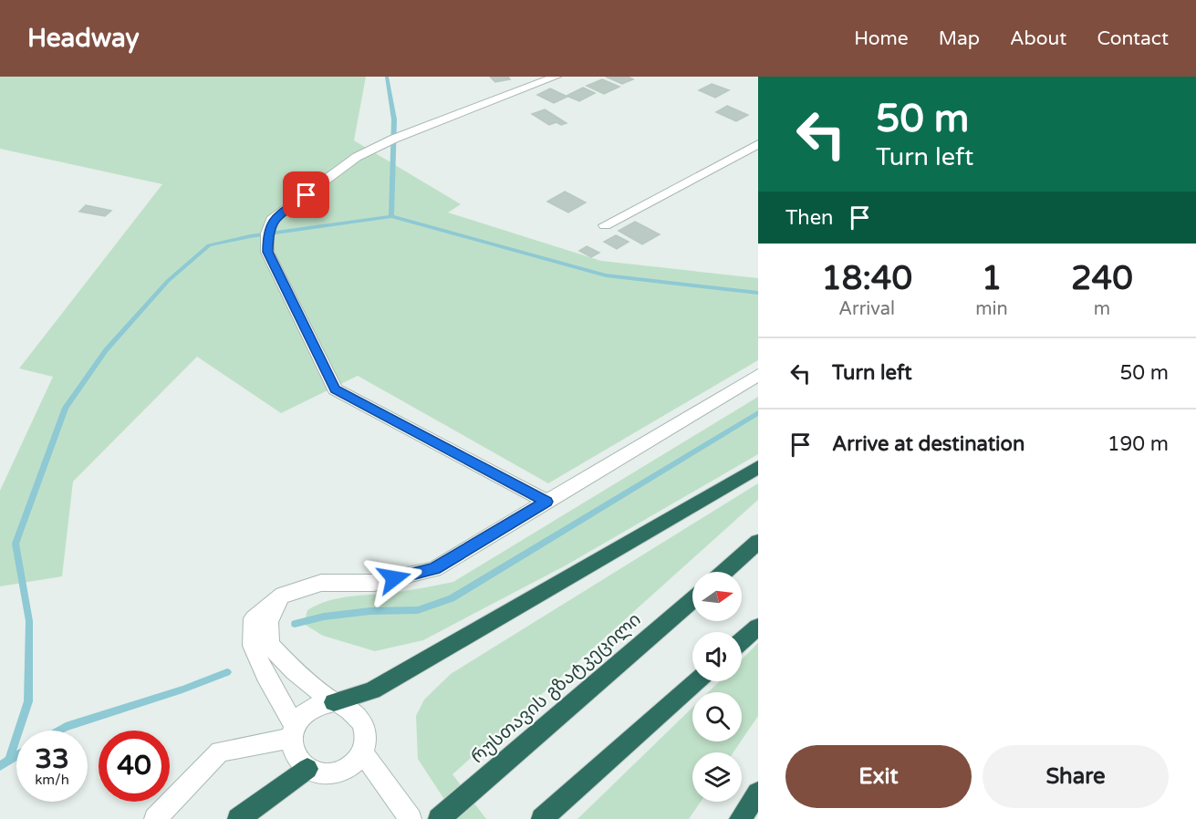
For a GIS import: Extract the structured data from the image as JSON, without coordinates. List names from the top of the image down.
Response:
{
  "streets": {
    "highway": ["რუსთავის გზატკეცილი"]
  },
  "north": "right",
  "page": {
    "header": "Headway",
    "nav": [
      "Home",
      "Map",
      "About",
      "Contact"
    ],
    "turn": ["50 m", "Turn left"],
    "then": "Then",
    "eta": [
      "18:40",
      "Arrival",
      "1",
      "min",
      "240",
      "m"
    ],
    "list": [
      {
        "name": "Turn left",
        "value": "50 m"
      },
      {
        "name": "Arrive at destination",
        "value": "190 m"
      }
    ],
    "speed": "33 km/h",
    "limit": "40",
    "buttons": ["Exit", "Share"]
  }
}
